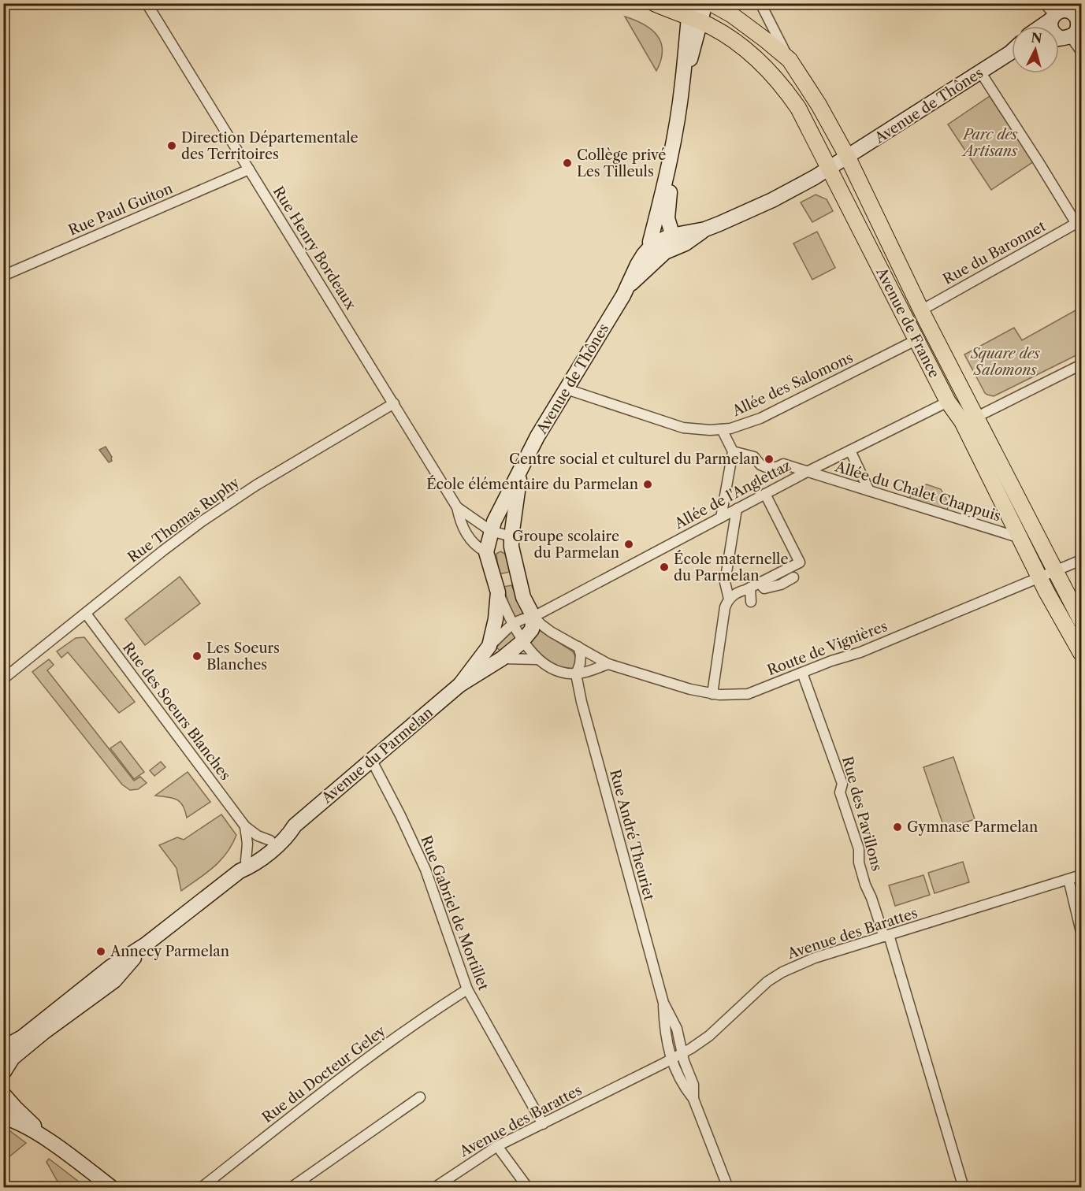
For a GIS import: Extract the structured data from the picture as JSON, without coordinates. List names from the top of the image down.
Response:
{
  "streets": {
    "main road": ["Avenue de Thônes", "Avenue de France", "Avenue du Parmelan"],
    "street": [
      "Rue Paul Guiton",
      "Rue Henry Bordeaux",
      "Rue du Baronnet",
      "Allée des Salomons",
      "Allée du Chalet Chappuis",
      "Allée de l'Anglettaz",
      "Rue Thomas Ruphy",
      "Route de Vignières",
      "Rue des Soeurs Blanches",
      "Rue des Pavillons",
      "Rue André Theuriet",
      "Rue Gabriel de Mortillet",
      "Avenue des Barattes",
      "Rue du Docteur Geley"
    ]
  },
  "crossings": [
    ["Avenue de Thônes", "Avenue de France"],
    ["Avenue de Thônes", "Allée des Salomons"],
    ["Rue Paul Guiton", "Rue Henry Bordeaux"],
    ["Rue Henry Bordeaux", "Rue Thomas Ruphy"],
    ["Rue du Baronnet", "Avenue de France"],
    ["Avenue de France", "Allée des Salomons"],
    ["Avenue de France", "Allée du Chalet Chappuis"],
    ["Avenue de France", "Allée de l'Anglettaz"],
    ["Avenue de France", "Route de Vignières"],
    ["Allée du Chalet Chappuis", "Allée de l'Anglettaz"],
    ["Allée de l'Anglettaz", "Route de Vignières"],
    ["Rue Thomas Ruphy", "Rue des Soeurs Blanches"],
    ["Route de Vignières", "Rue des Pavillons"],
    ["Rue des Soeurs Blanches", "Avenue du Parmelan"],
    ["Avenue du Parmelan", "Rue Gabriel de Mortillet"],
    ["Rue des Pavillons", "Avenue des Barattes"],
    ["Rue André Theuriet", "Avenue des Barattes"],
    ["Rue Gabriel de Mortillet", "Avenue des Barattes"],
    ["Rue Gabriel de Mortillet", "Rue du Docteur Geley"]
  ],
  "parks": ["Parc des Artisans", "Square des Salomons"],
  "places": [
    "Direction Départementale des Territoires",
    "Collège privé Les Tilleuls",
    "Centre social et culturel du Parmelan",
    "École élémentaire du Parmelan",
    "Groupe scolaire du Parmelan",
    "École maternelle du Parmelan",
    "Les Soeurs Blanches",
    "Gymnase Parmelan",
    "Annecy Parmelan"
  ],
  "north": "top"
}
